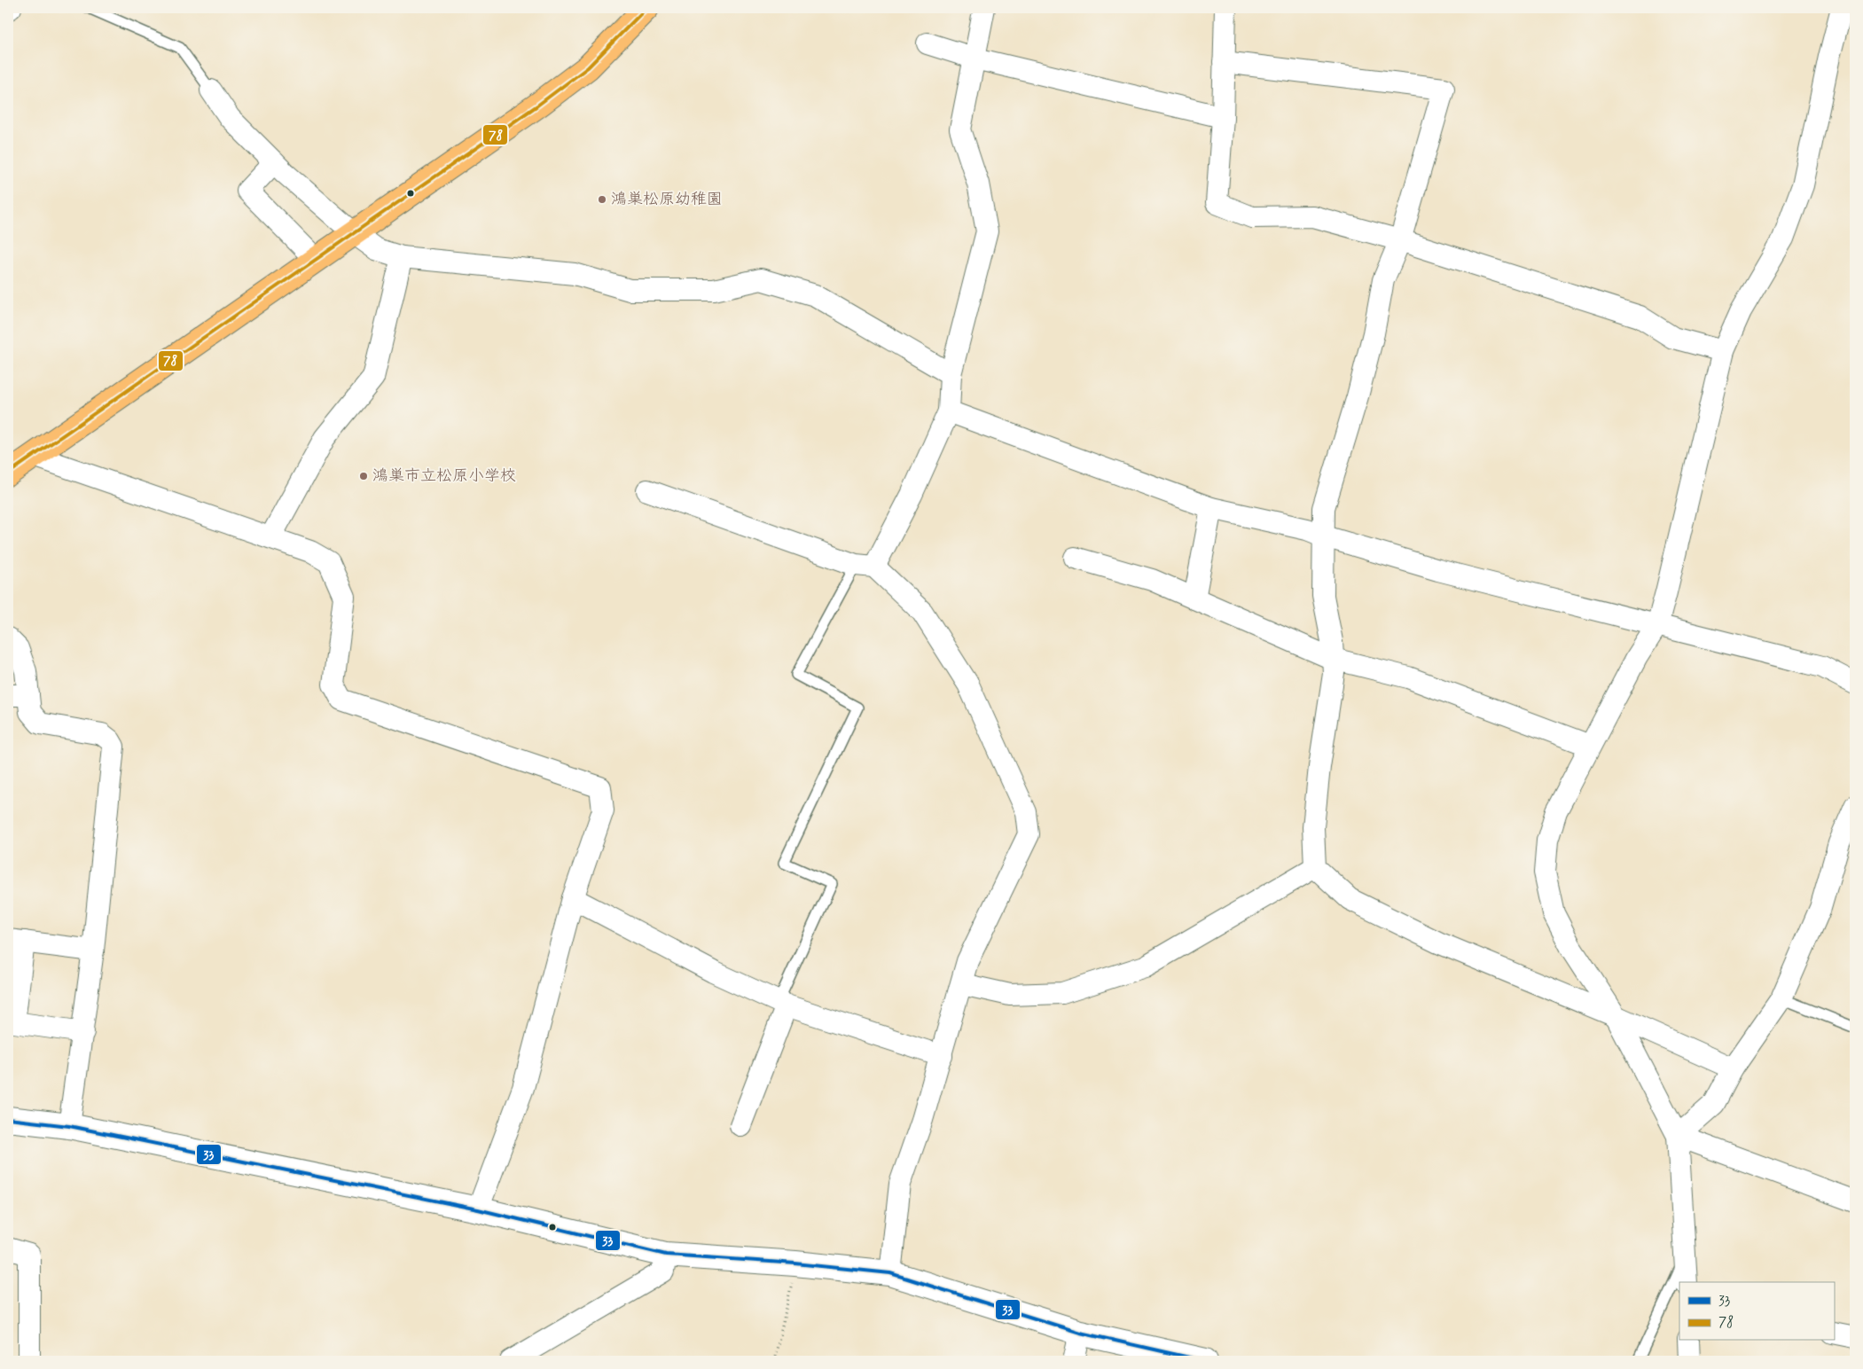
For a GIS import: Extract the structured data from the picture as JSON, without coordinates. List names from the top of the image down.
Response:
{
  "places": ["鴻巣松原幼稚園", "鴻巣市立松原小学校"],
  "lines": ["transit line 78", "transit line 33"],
  "legend": ["33", "78"]
}
